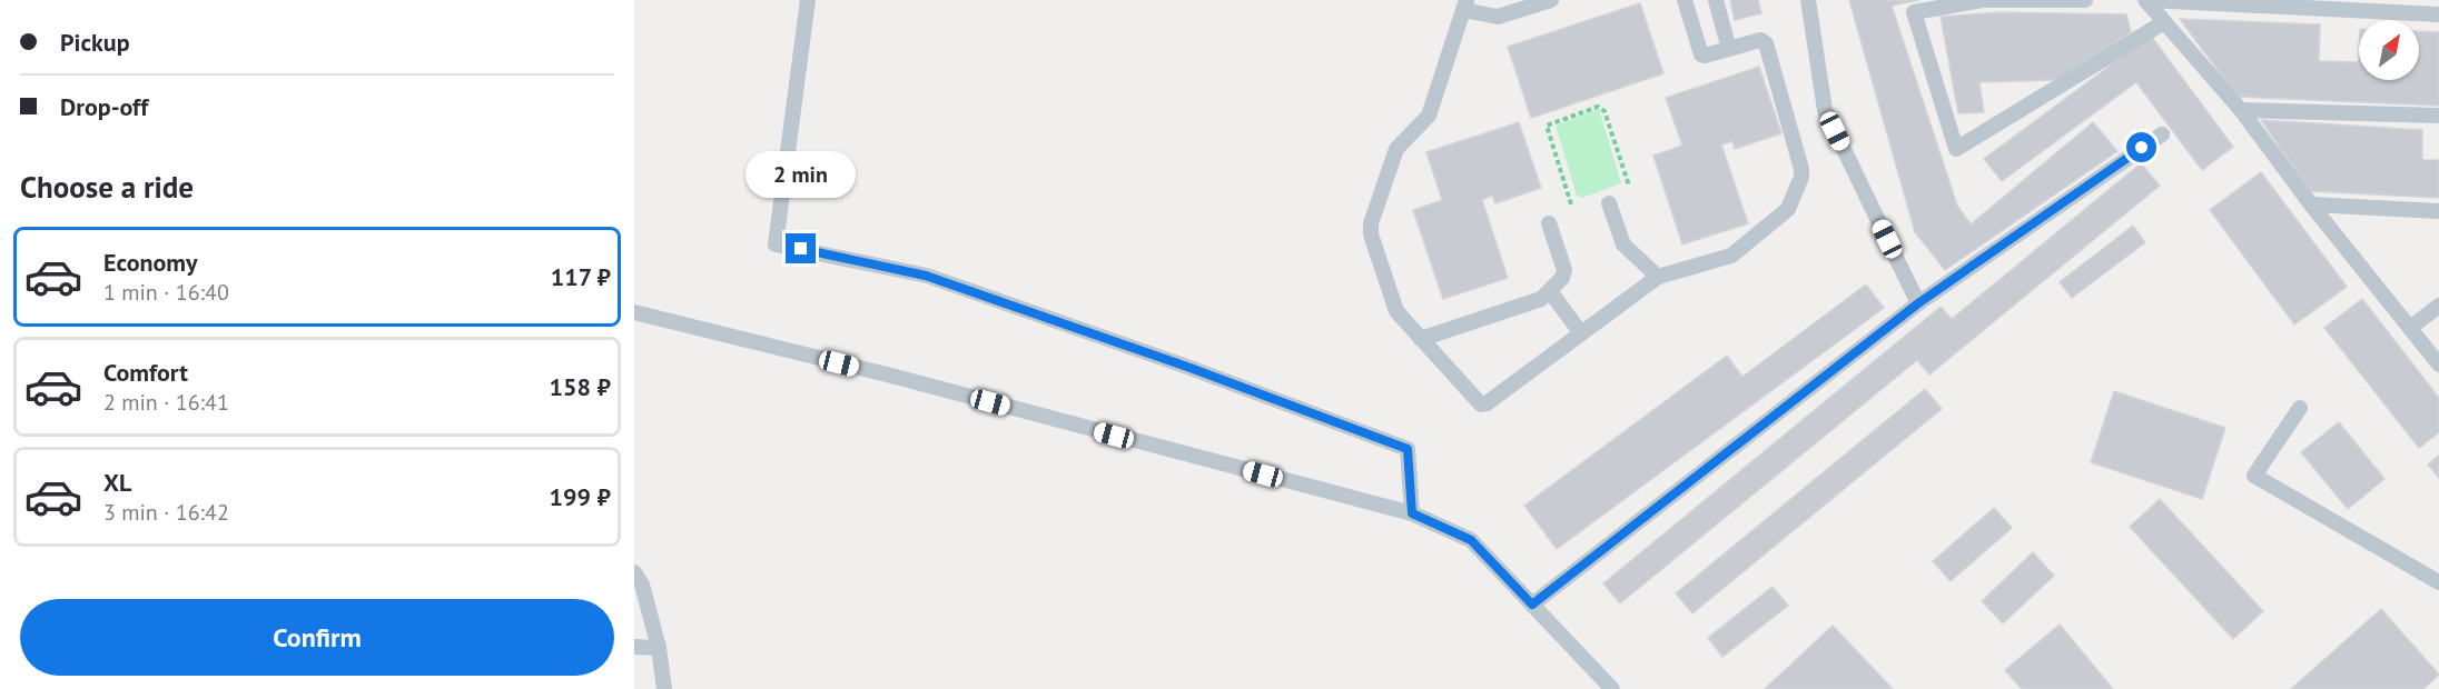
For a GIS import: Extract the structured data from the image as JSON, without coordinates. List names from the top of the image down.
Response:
{
  "north": "top right",
  "page": {
    "banner": ["Pickup", "Drop-off"],
    "heading": "Choose a ride",
    "bubble": "2 min",
    "list": [
      {
        "name": "Economy",
        "note": "1 min · 16:40",
        "value": "117 ₽"
      },
      {
        "name": "Comfort",
        "note": "2 min · 16:41",
        "value": "158 ₽"
      },
      {
        "name": "XL",
        "note": "3 min · 16:42",
        "value": "199 ₽"
      }
    ],
    "buttons": "Confirm"
  }
}
